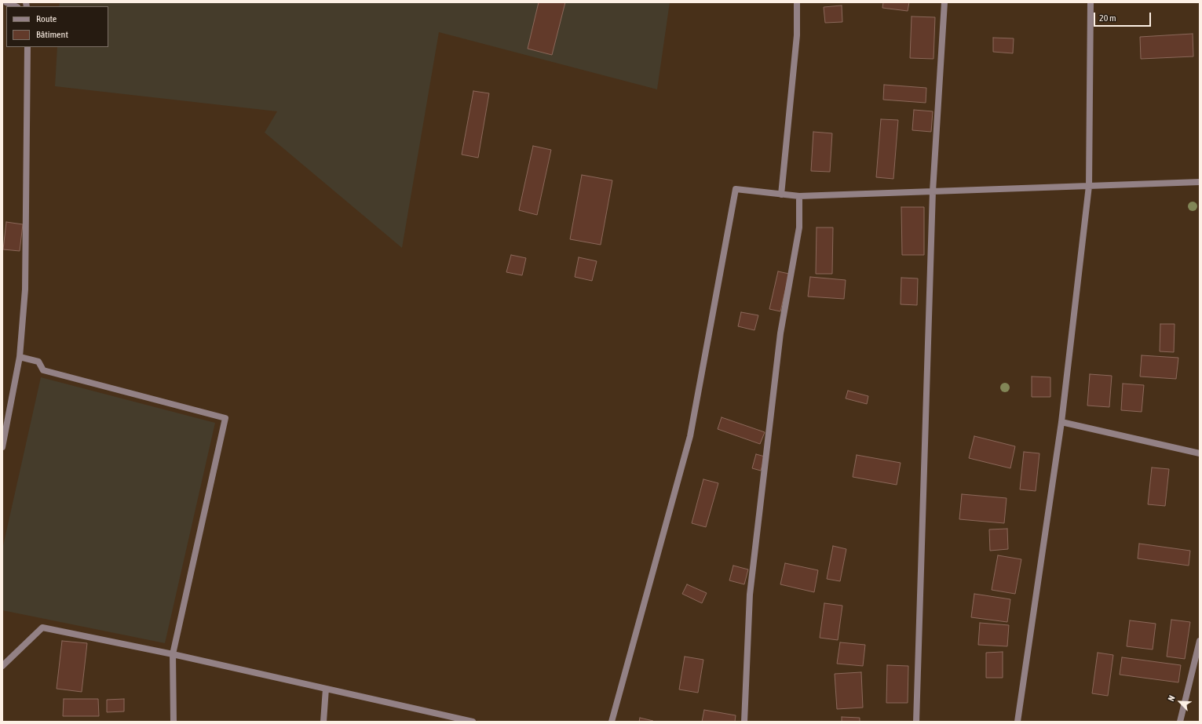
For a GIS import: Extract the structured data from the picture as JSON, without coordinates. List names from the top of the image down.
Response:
{
  "legend": ["Route", "Bâtiment"],
  "scale_bar": "20 m",
  "north": "top left"
}
